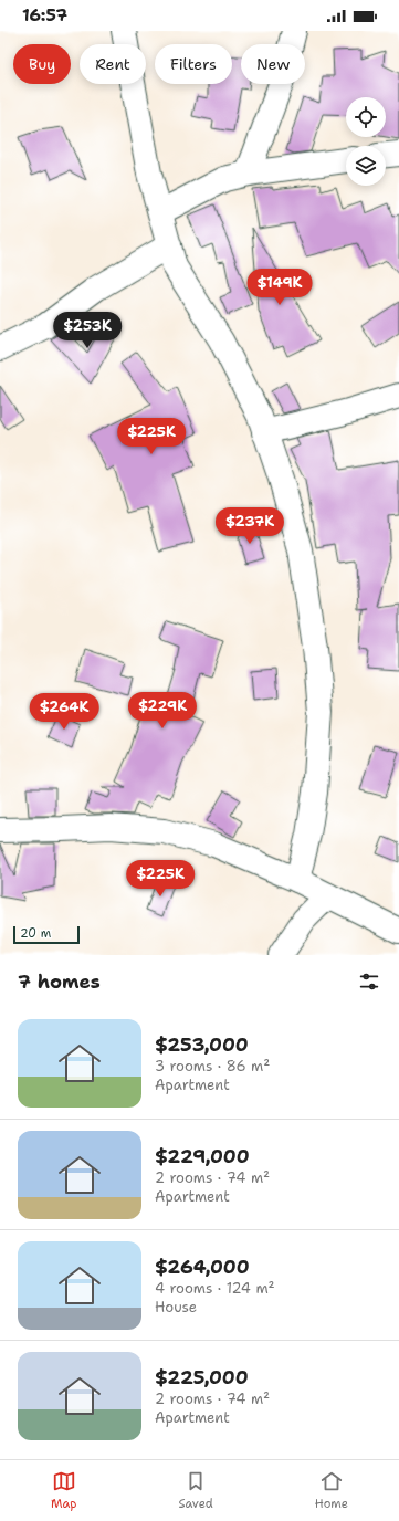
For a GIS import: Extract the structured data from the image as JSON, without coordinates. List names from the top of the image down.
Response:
{
  "scale_bar": "20 m",
  "page": {
    "status": "16:57",
    "chip": [
      "Buy",
      "Rent",
      "Filters",
      "New"
    ],
    "price": [
      "$149K",
      "$253K",
      "$225K",
      "$237K",
      "$229K",
      "$264K",
      "$225K"
    ],
    "scale": "20 m",
    "heading": "7 homes",
    "list": [
      {
        "name": "$253,000",
        "note": "3 rooms · 86 m² · Apartment"
      },
      {
        "name": "$229,000",
        "note": "2 rooms · 74 m² · Apartment"
      },
      {
        "name": "$264,000",
        "note": "4 rooms · 124 m² · House"
      },
      {
        "name": "$225,000",
        "note": "2 rooms · 74 m² · Apartment"
      }
    ],
    "tabs": ["Map", "Saved", "Home"]
  }
}
